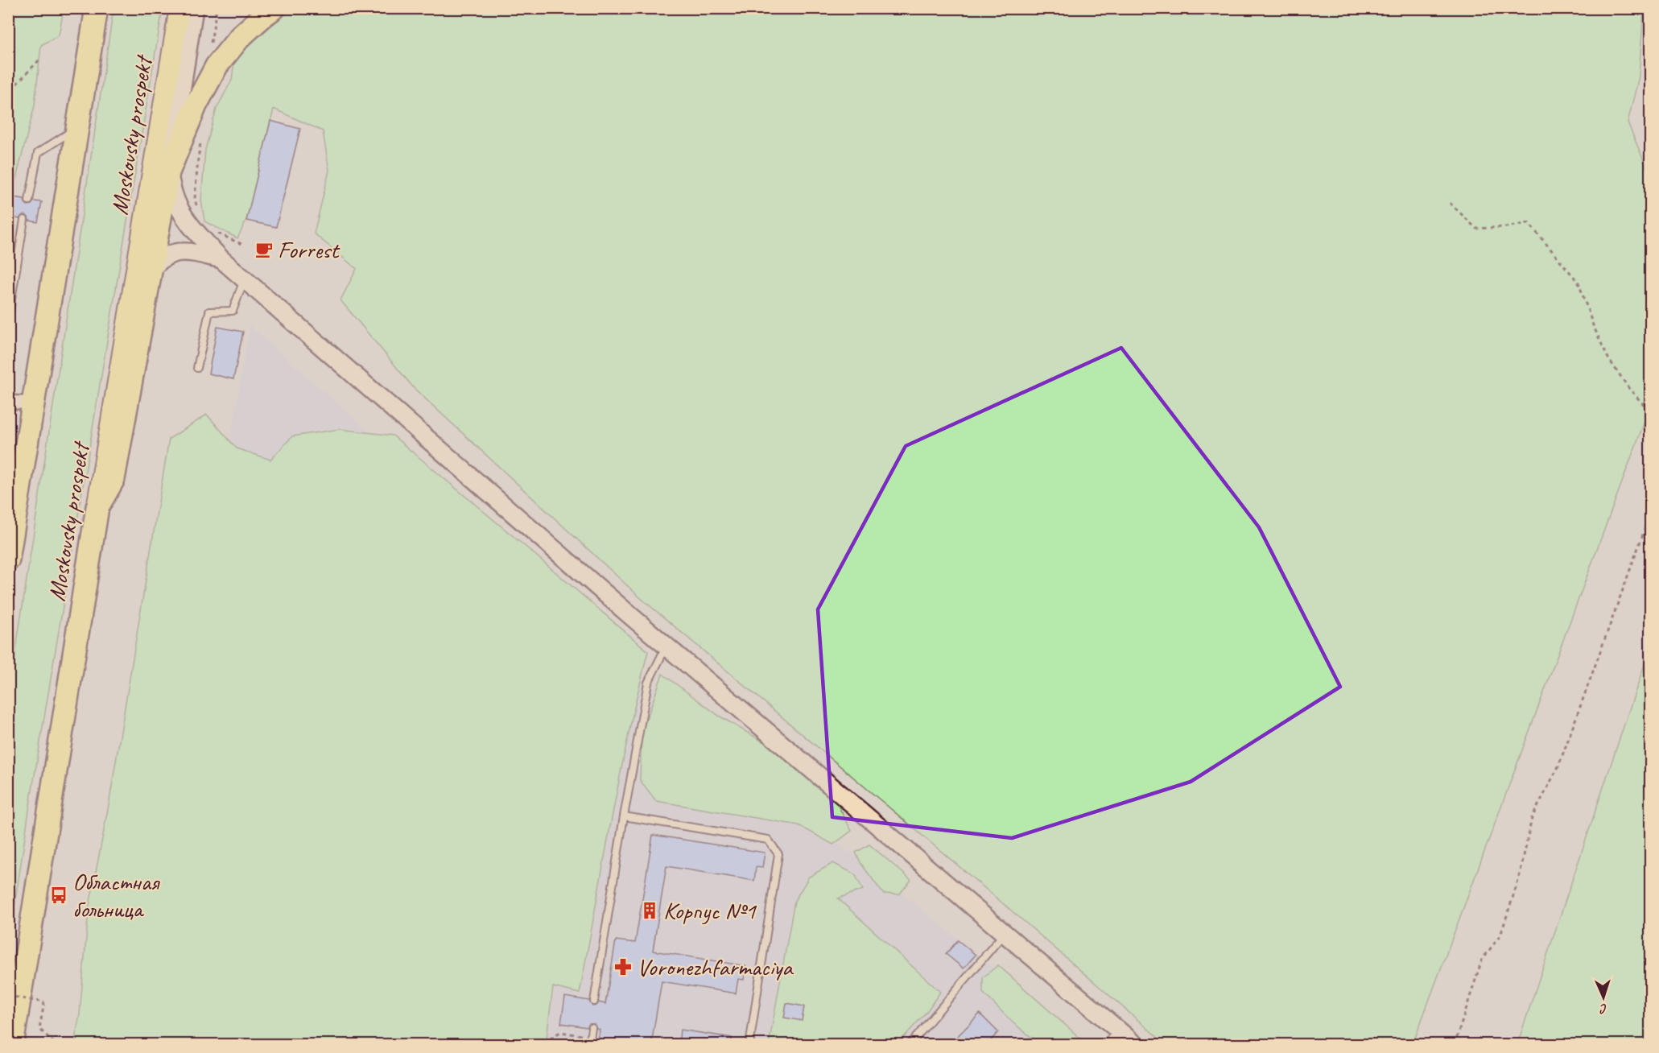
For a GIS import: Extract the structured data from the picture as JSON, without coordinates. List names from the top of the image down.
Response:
{
  "streets": {
    "highway": ["Moskovsky prospekt"]
  },
  "places": {
    "cafe": ["Forrest"],
    "bus stop": ["Областная больница"],
    "building": ["Корпус №1"],
    "pharmacy": ["Voronezhfarmaciya"]
  },
  "north": "bottom"
}
